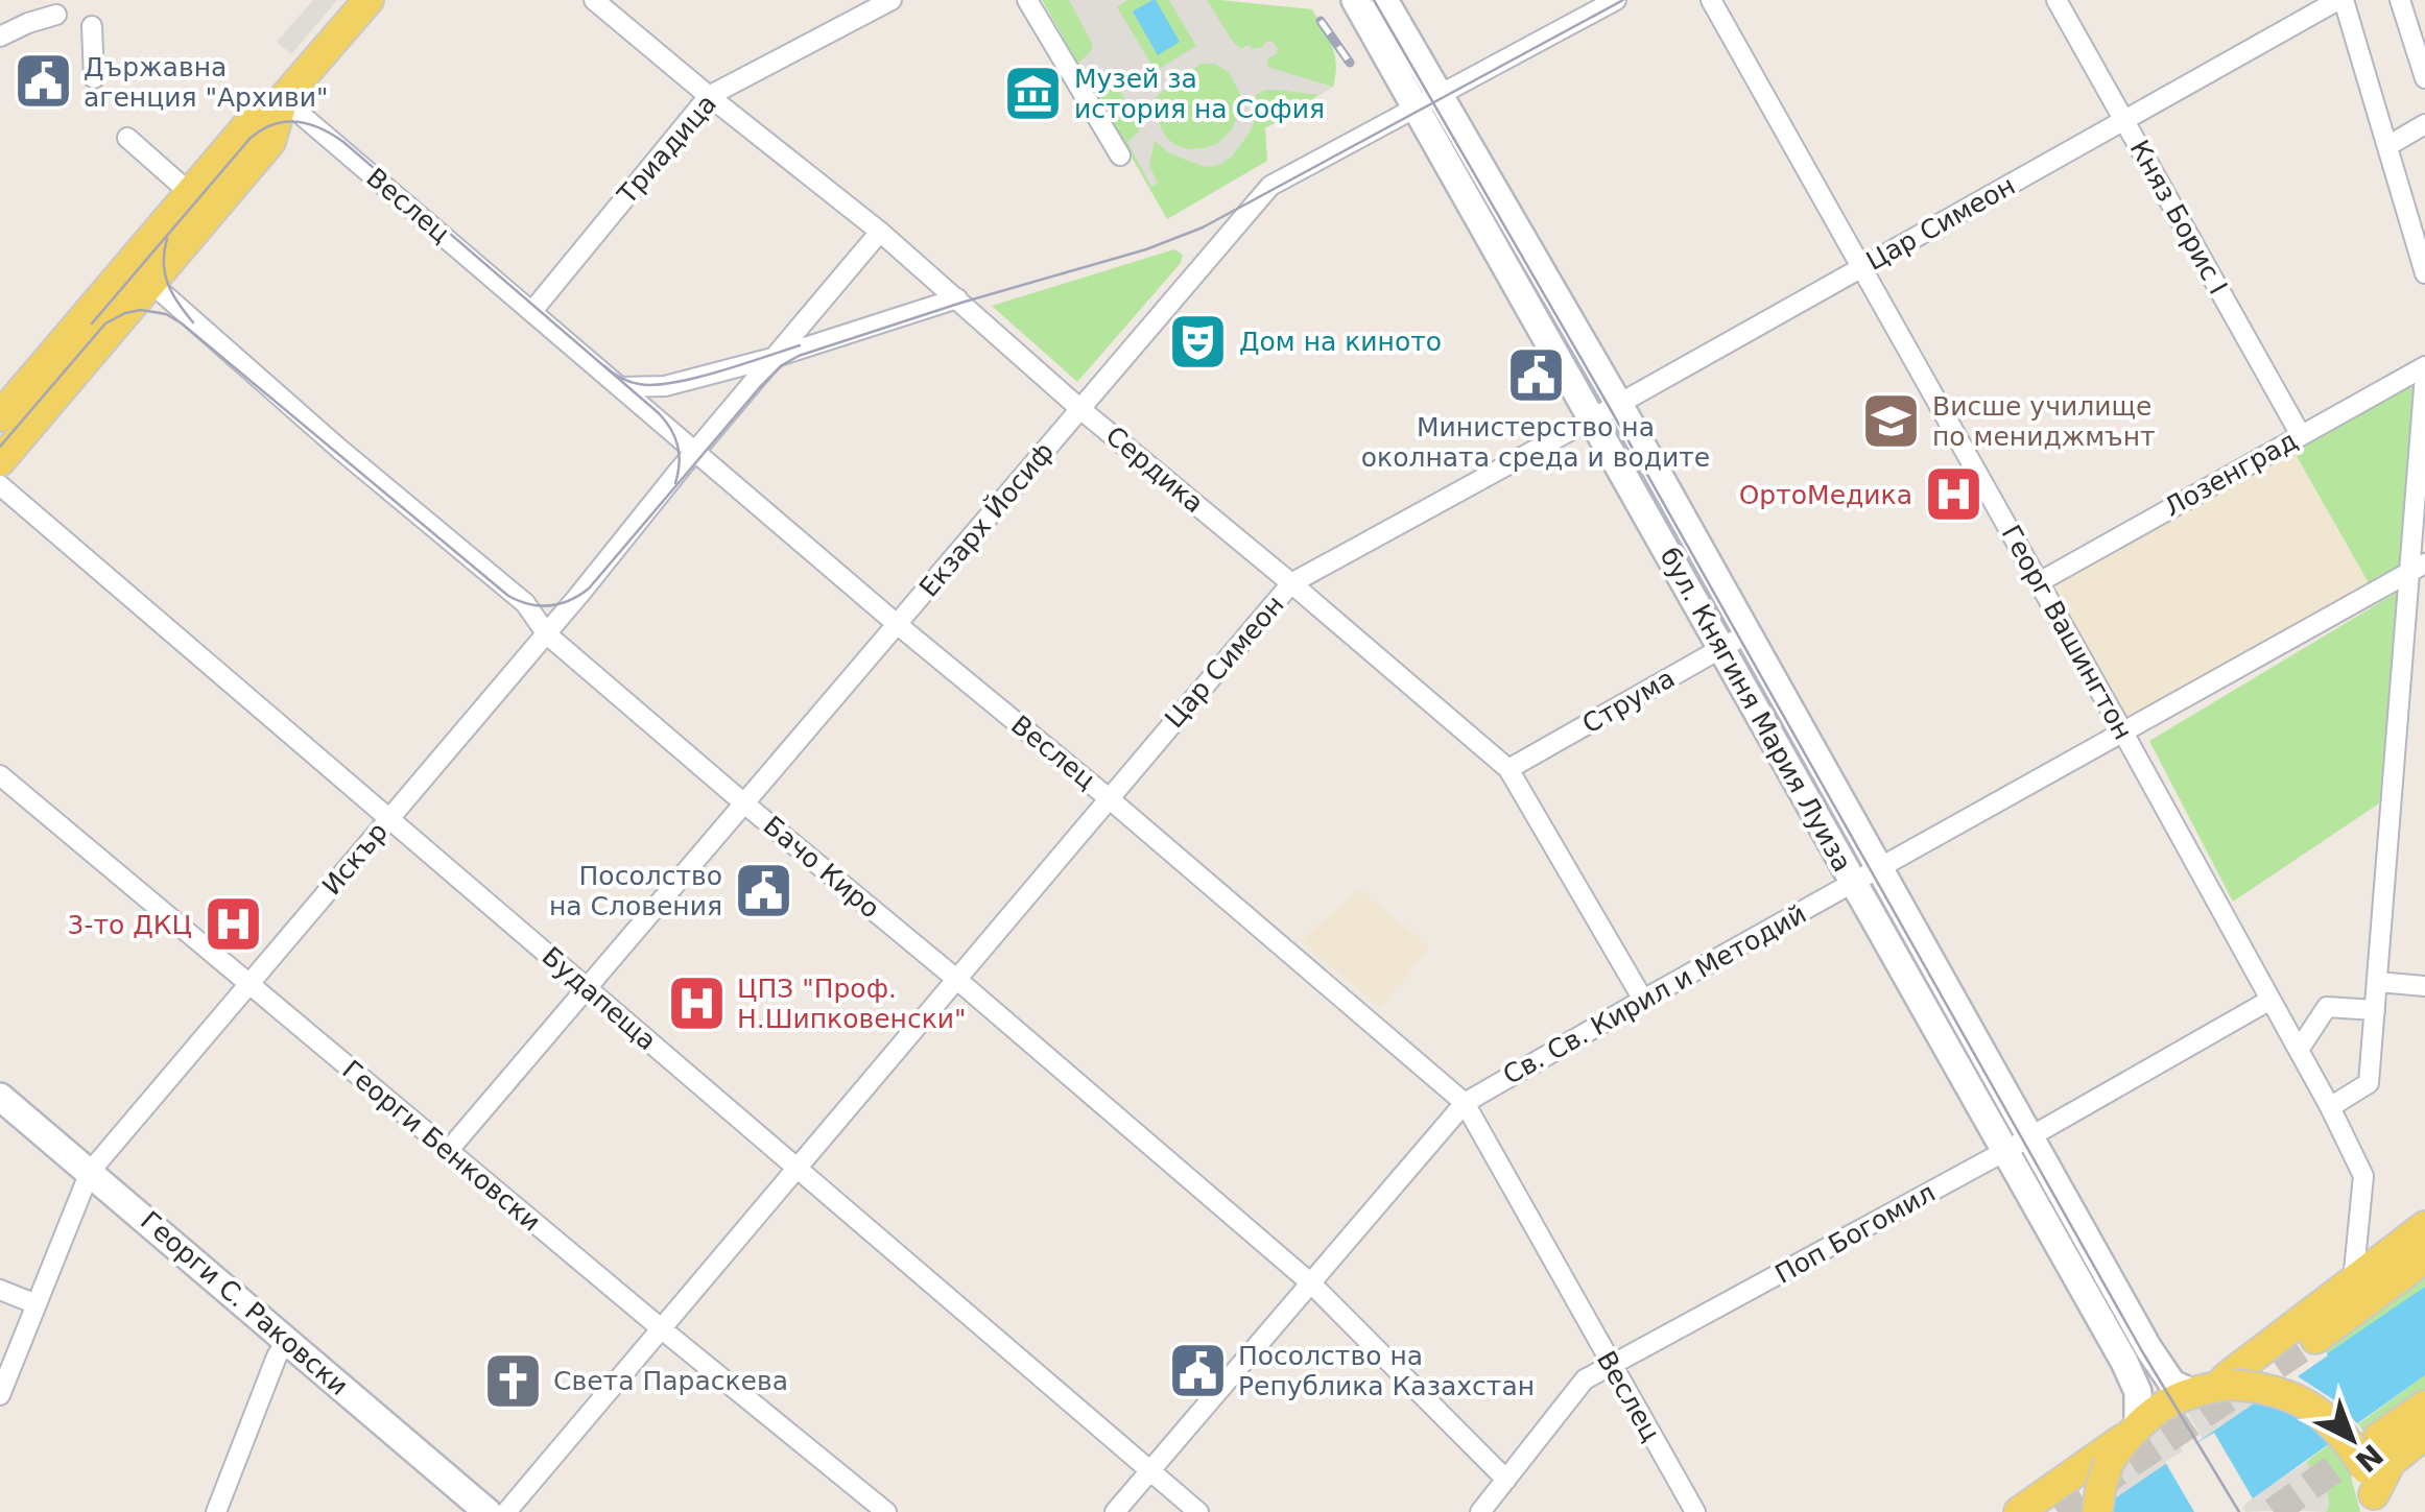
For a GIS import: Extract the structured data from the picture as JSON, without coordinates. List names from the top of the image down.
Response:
{
  "streets": {
    "main road": ["бул. Княгиня Мария Луиза", "Георги С. Раковски"],
    "street": [
      "Триадица",
      "Веслец",
      "Княз Борис I",
      "Цар Симеон",
      "Сердика",
      "Лозенград",
      "Екзарх Йосиф",
      "Георг Вашингтон",
      "Струма",
      "Искър",
      "Бачо Киро",
      "Св. Св. Кирил и Методий",
      "Будапеща",
      "Георги Бенковски",
      "Поп Богомил"
    ]
  },
  "crossings": [
    ["Триадица", "Веслец"],
    ["Триадица", "Сердика"],
    ["Веслец", "Цар Симеон"],
    ["Веслец", "Екзарх Йосиф"],
    ["Веслец", "Искър"],
    ["Веслец", "Св. Св. Кирил и Методий"],
    ["Веслец", "Поп Богомил"],
    ["Княз Борис I", "Цар Симеон"],
    ["Княз Борис I", "Лозенград"],
    ["Цар Симеон", "Сердика"],
    ["Цар Симеон", "Георг Вашингтон"],
    ["Цар Симеон", "бул. Княгиня Мария Луиза"],
    ["Цар Симеон", "Бачо Киро"],
    ["Цар Симеон", "Будапеща"],
    ["Цар Симеон", "Георги Бенковски"],
    ["Сердика", "Екзарх Йосиф"],
    ["Сердика", "Струма"],
    ["Сердика", "Искър"],
    ["Сердика", "Св. Св. Кирил и Методий"],
    ["Лозенград", "Георг Вашингтон"],
    ["Екзарх Йосиф", "бул. Княгиня Мария Луиза"],
    ["Екзарх Йосиф", "Бачо Киро"],
    ["Екзарх Йосиф", "Будапеща"],
    ["Екзарх Йосиф", "Георги Бенковски"],
    ["Георг Вашингтон", "Св. Св. Кирил и Методий"],
    ["Георг Вашингтон", "Поп Богомил"],
    ["Струма", "бул. Княгиня Мария Луиза"],
    ["бул. Княгиня Мария Луиза", "Св. Св. Кирил и Методий"],
    ["бул. Княгиня Мария Луиза", "Поп Богомил"],
    ["Искър", "Бачо Киро"],
    ["Искър", "Будапеща"],
    ["Искър", "Георги Бенковски"],
    ["Искър", "Георги С. Раковски"],
    ["Бачо Киро", "Св. Св. Кирил и Методий"],
    ["Бачо Киро", "Поп Богомил"],
    ["Св. Св. Кирил и Методий", "Будапеща"]
  ],
  "places": {
    "public building": [
      "Държавна агенция \"Архиви\"",
      "Министерство на околната среда и водите",
      "Посолство на Словения",
      "Посолство на Република Казахстан"
    ],
    "museum": ["Музей за история на София"],
    "theatre": ["Дом на киното"],
    "school or university": ["Висше училище по мениджмънт"],
    "hospital": ["ОртоМедика", "3-то ДКЦ", "ЦПЗ \"Проф. Н.Шипковенски\""],
    "church": ["Света Параскева"]
  },
  "north": "bottom right"
}
